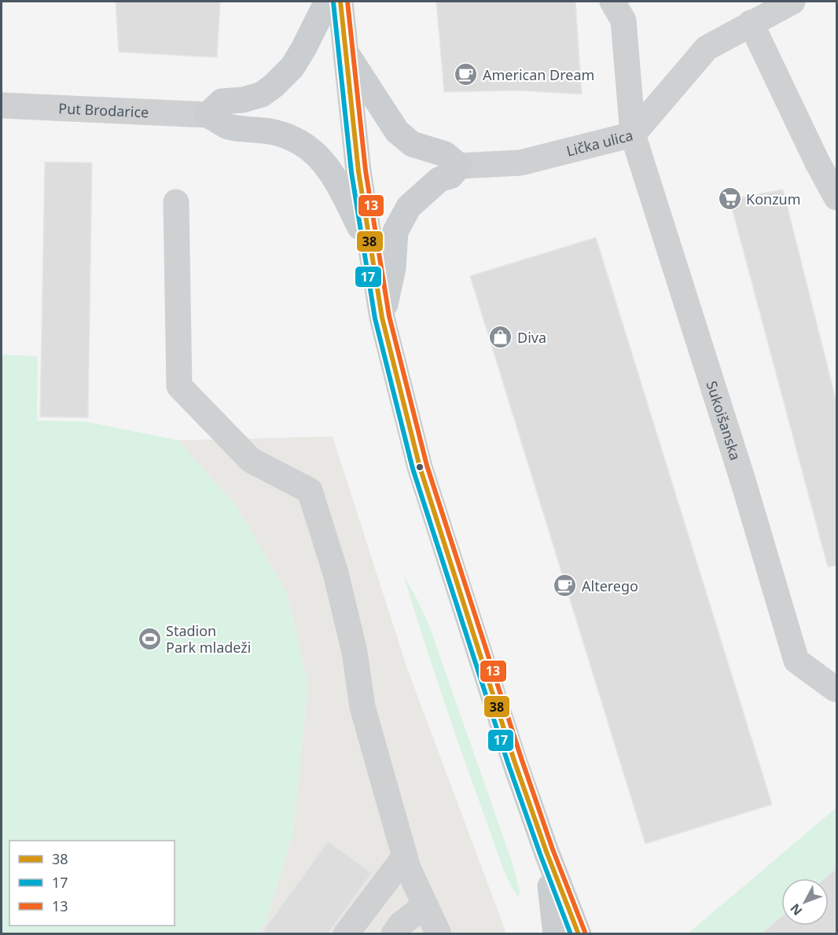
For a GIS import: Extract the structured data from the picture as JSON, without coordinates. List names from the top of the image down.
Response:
{
  "streets": {
    "street": ["Put Brodarice", "Lička ulica", "Sukoišanska"]
  },
  "crossings": [
    ["Lička ulica", "Sukoišanska"]
  ],
  "places": {
    "cafe": ["American Dream", "Alterego"],
    "supermarket": ["Konzum"],
    "shop": ["Diva"],
    "sports": ["Stadion Park mladeži"]
  },
  "lines": ["transit line 38", "transit line 13", "transit line 17"],
  "legend": ["38", "17", "13"],
  "north": "bottom left"
}
